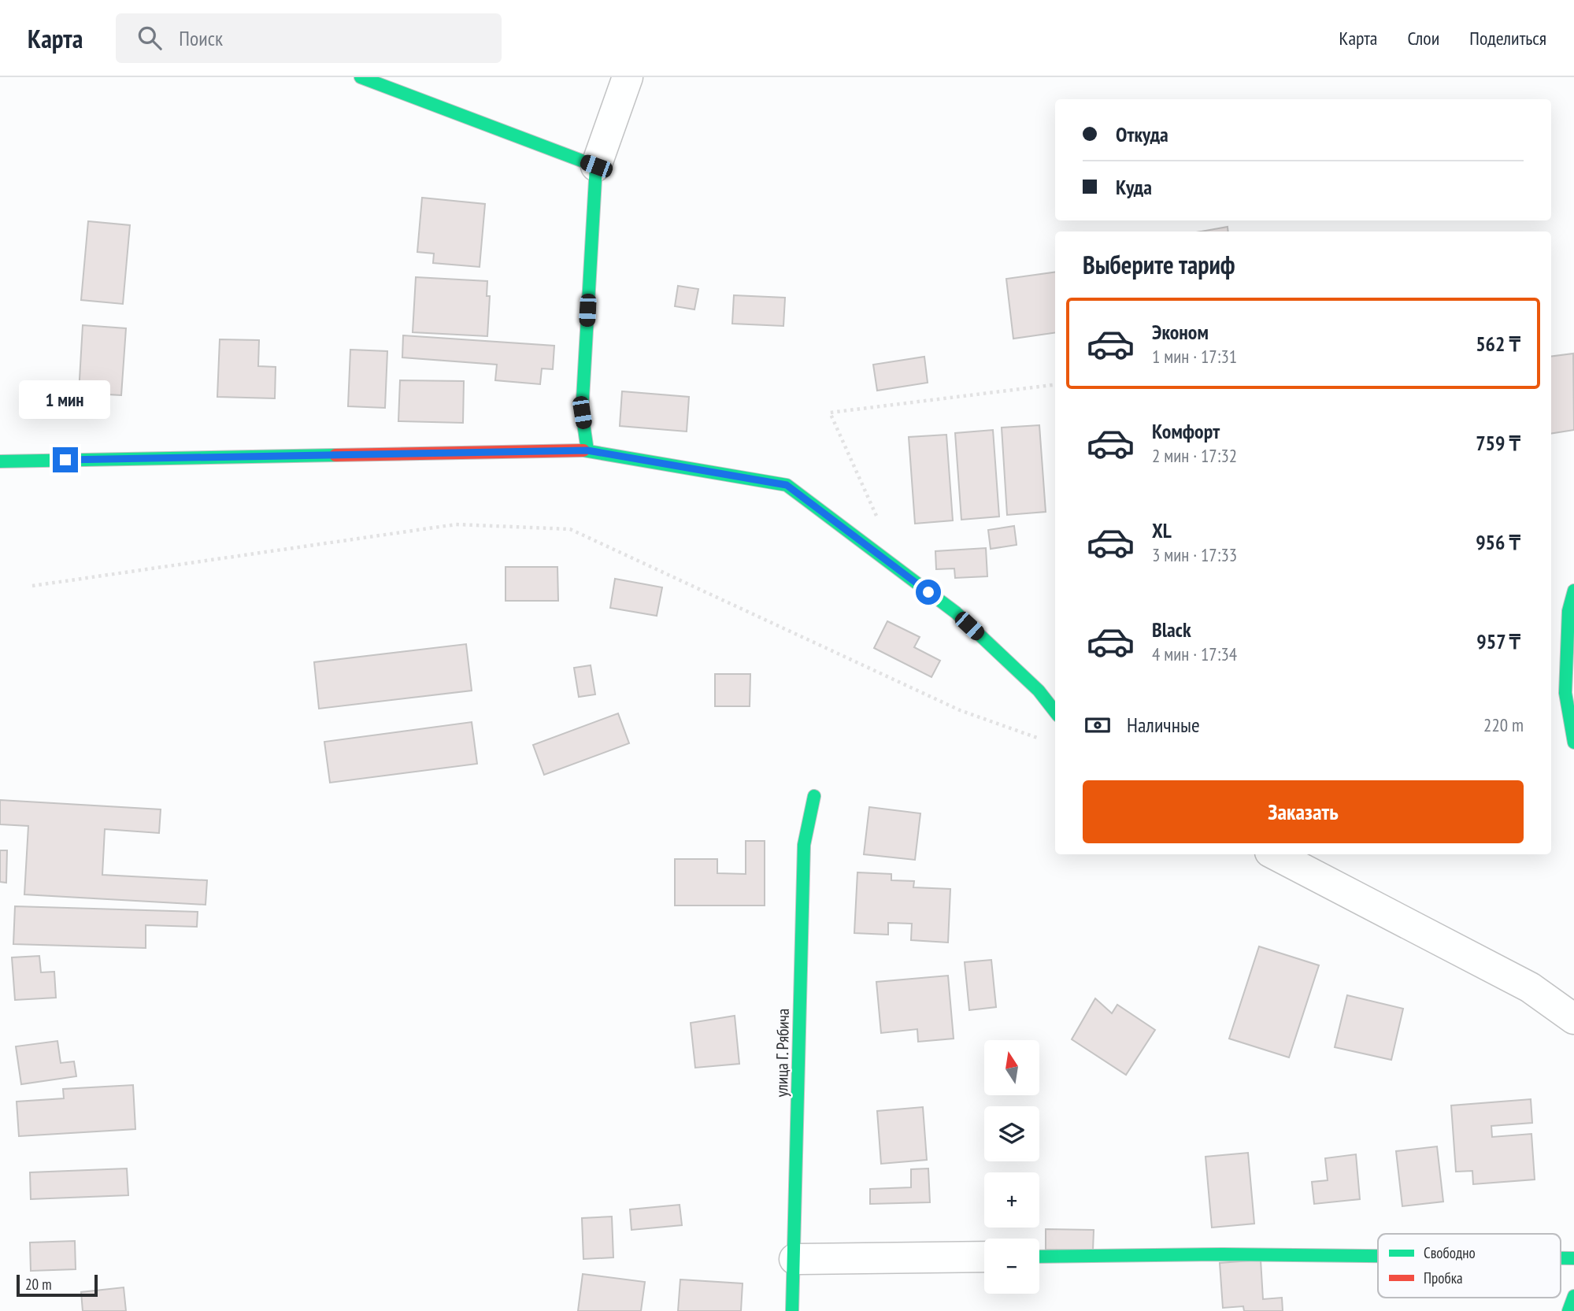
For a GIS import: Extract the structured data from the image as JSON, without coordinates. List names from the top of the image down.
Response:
{
  "streets": {
    "street": ["улица Г. Рябича"]
  },
  "legend": ["Свободно", "Пробка"],
  "scale_bar": "20 m",
  "north": "top",
  "page": {
    "header": "Карта",
    "search": "Поиск",
    "nav": ["Карта", "Слои", "Поделиться"],
    "banner": ["Откуда", "Куда"],
    "heading": "Выберите тариф",
    "list": [
      {
        "name": "Эконом",
        "note": "1 мин · 17:31",
        "value": "562 ₸"
      },
      {
        "name": "Комфорт",
        "note": "2 мин · 17:32",
        "value": "759 ₸"
      },
      {
        "name": "XL",
        "note": "3 мин · 17:33",
        "value": "956 ₸"
      },
      {
        "name": "Black",
        "note": "4 мин · 17:34",
        "value": "957 ₸"
      }
    ],
    "bubble": "1 мин",
    "pay": ["Наличные", "220 m"],
    "buttons": "Заказать",
    "map_buttons": ["+", "−"],
    "scale": "20 m"
  }
}
